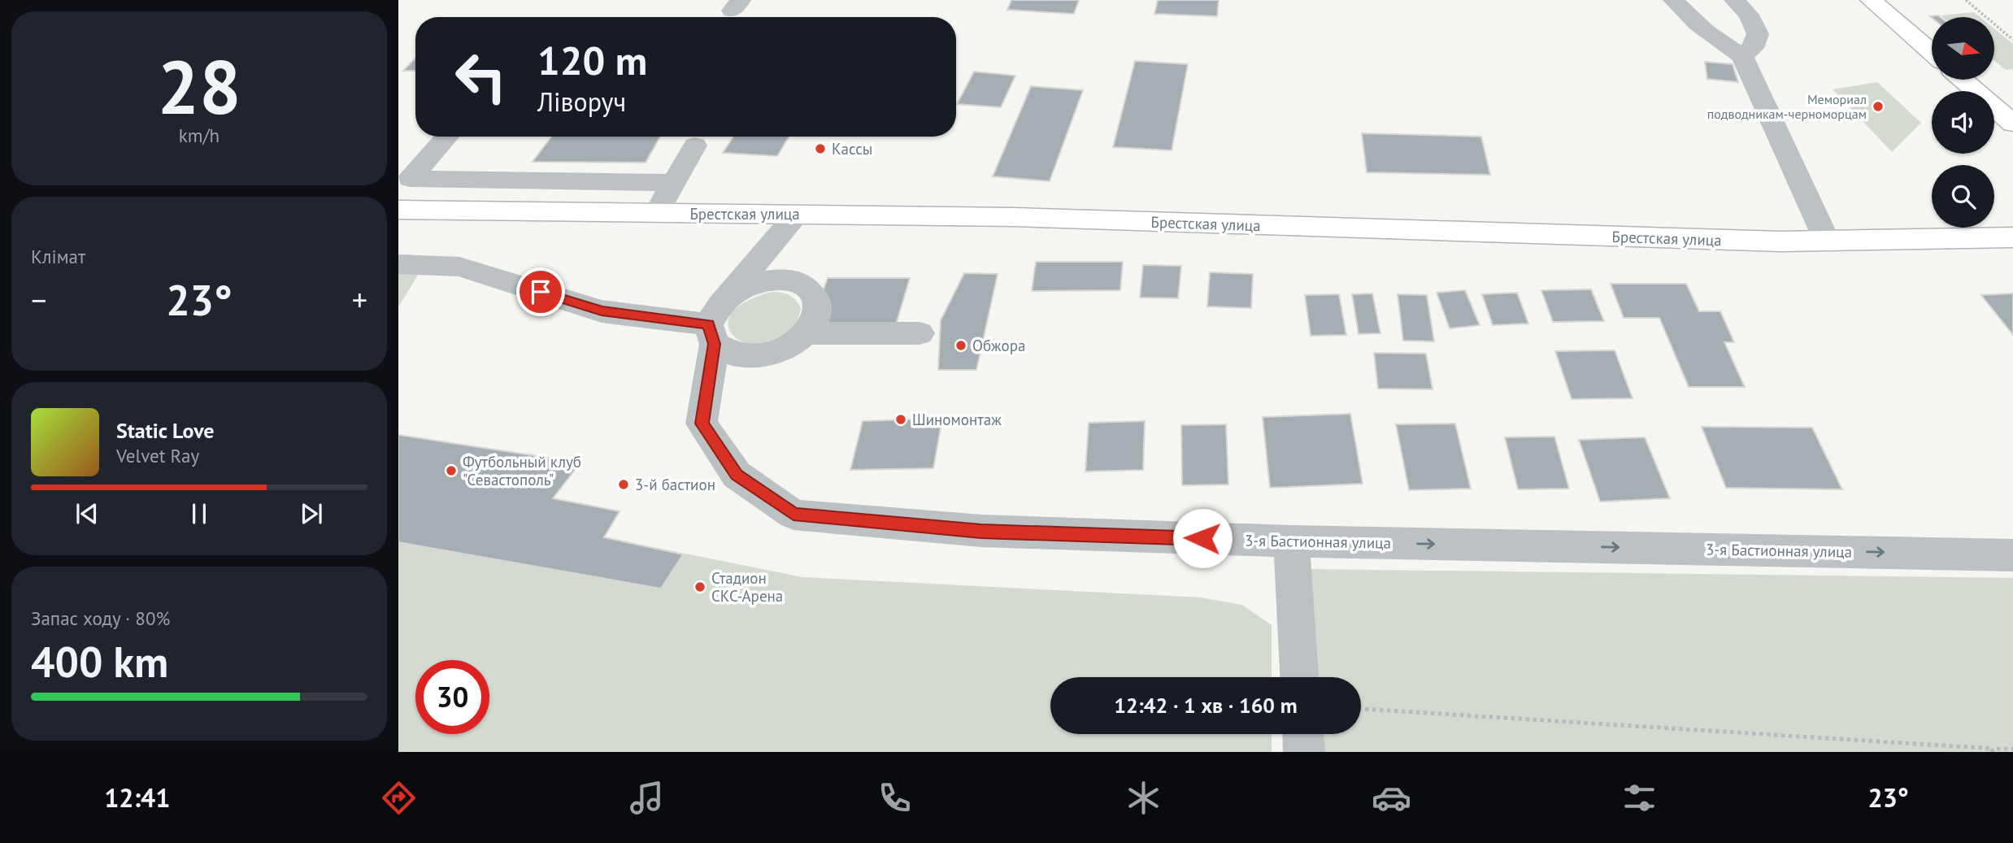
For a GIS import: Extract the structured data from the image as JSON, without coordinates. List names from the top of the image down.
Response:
{
  "streets": {
    "main road": ["Брестская улица"],
    "street": ["3-я Бастионная улица"]
  },
  "one_way": ["3-я Бастионная улица"],
  "places": [
    "Мемориал подводникам-черноморцам",
    "Кассы",
    "Обжора",
    "Шиномонтаж",
    "Футбольный клуб \"Севастополь\"",
    "3-й бастион",
    "Стадион СКС-Арена"
  ],
  "north": "right",
  "page": {
    "tile": [
      ["28", "km/h"],
      "Клімат",
      ["Запас ходу · 80%", "400 km"]
    ],
    "turn": ["120 m", "Ліворуч"],
    "heat": ["−", "23°", "+"],
    "song": ["Static Love", "Velvet Ray"],
    "limit": "30",
    "trip": "12:42 · 1 хв · 160 m",
    "tabs": ["12:41", "23°"]
  }
}
